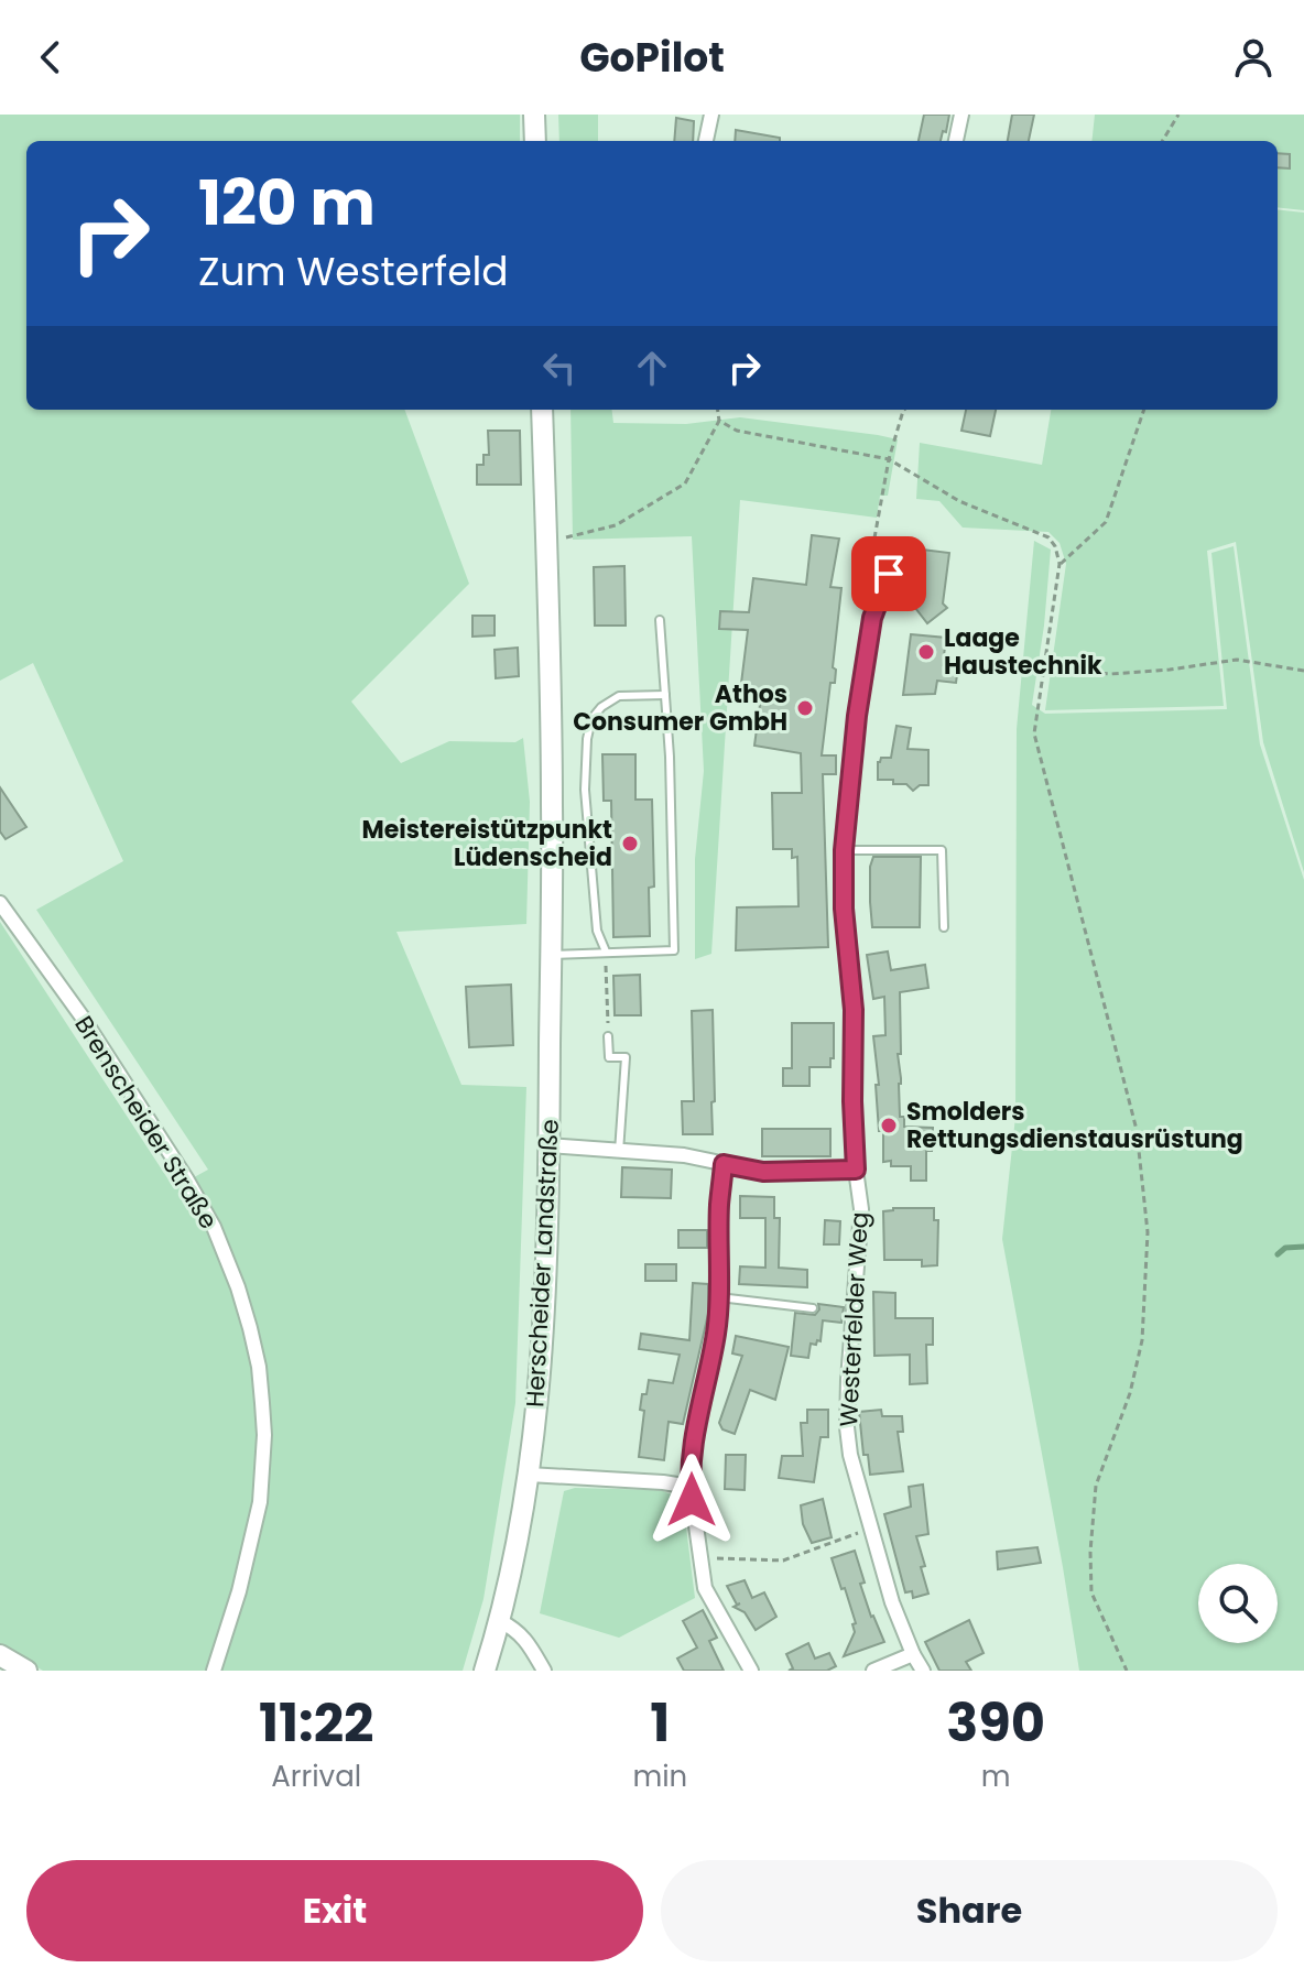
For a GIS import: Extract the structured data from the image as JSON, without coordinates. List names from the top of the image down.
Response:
{
  "streets": {
    "main road": ["Herscheider Landstraße"],
    "street": ["Brenscheider Straße", "Westerfelder Weg"]
  },
  "places": [
    "Laage Haustechnik",
    "Athos Consumer GmbH",
    "Meistereistützpunkt Lüdenscheid",
    "Smolders Rettungsdienstausrüstung"
  ],
  "page": {
    "header": "GoPilot",
    "turn": ["120 m", "Zum Westerfeld"],
    "eta": [
      "11:22",
      "Arrival",
      "1",
      "min",
      "390",
      "m"
    ],
    "buttons": ["Exit", "Share"]
  }
}
